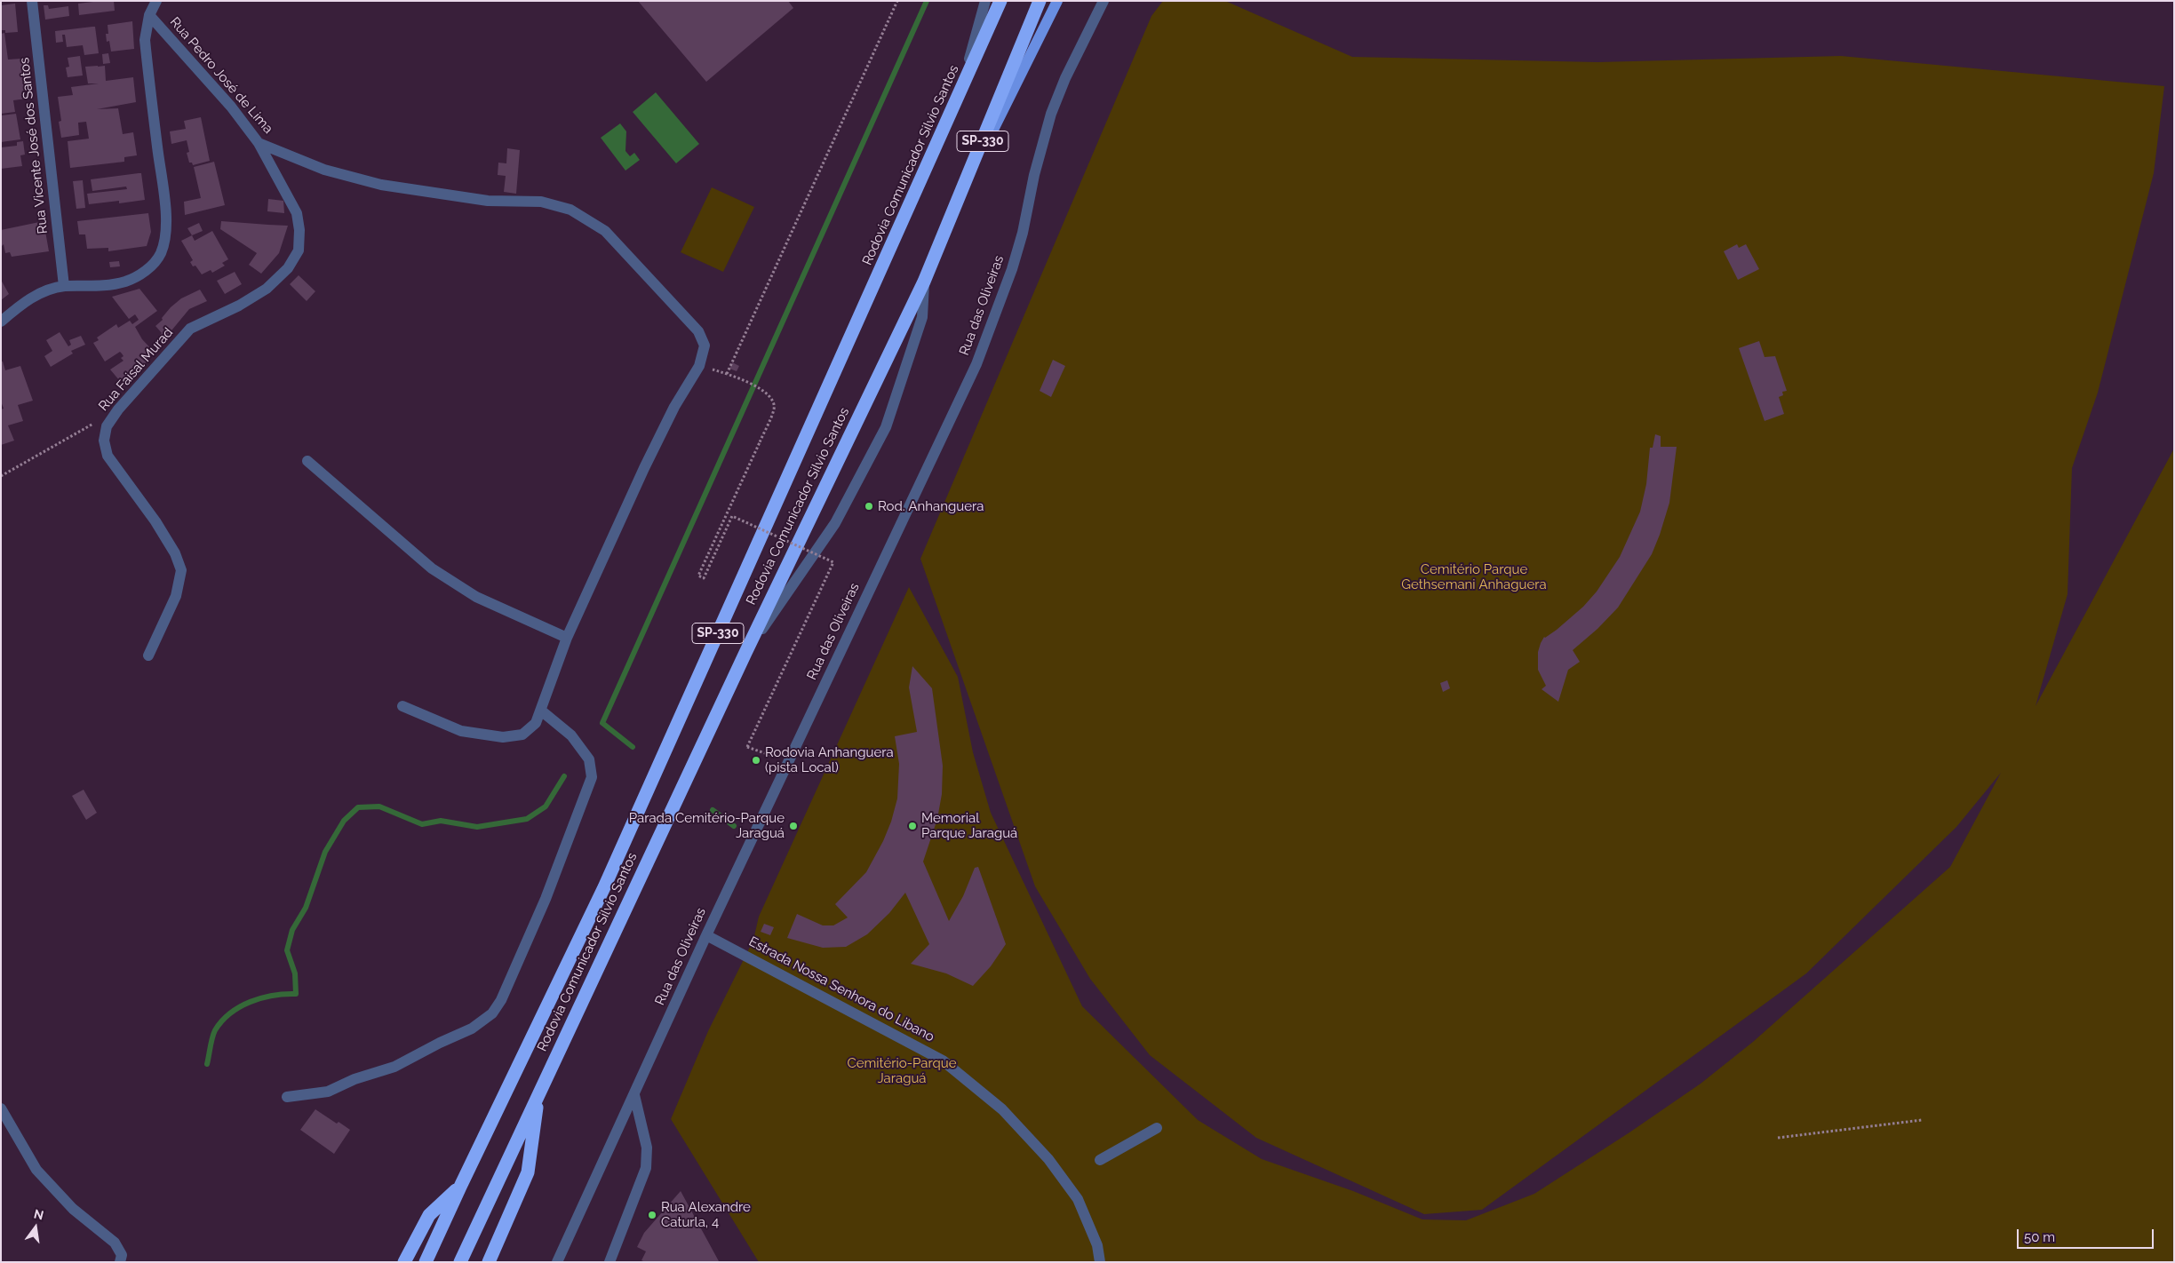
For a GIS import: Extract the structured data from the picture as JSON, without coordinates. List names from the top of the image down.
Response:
{
  "streets": {
    "highway": ["SP-330", "Rodovia Comunicador Silvio Santos"],
    "street": [
      "Rua Pedro José de Lima",
      "Rua Vicente José dos Santos",
      "Rua das Oliveiras",
      "Rua Faisal Murad",
      "Estrada Nossa Senhora do Libano"
    ]
  },
  "crossings": [
    ["Rua Pedro José de Lima", "Rua Faisal Murad"],
    ["Rua das Oliveiras", "Estrada Nossa Senhora do Libano"]
  ],
  "parks": ["Cemitério Parque Gethsemani Anhaguera", "Cemitério-Parque Jaraguá"],
  "places": [
    "Rod. Anhanguera",
    "Rodovia Anhanguera (pista Local)",
    "Parada Cemitério-Parque Jaraguá",
    "Memorial Parque Jaraguá",
    "Rua Alexandre Caturla, 4"
  ],
  "scale_bar": "50 m",
  "north": "top"
}
